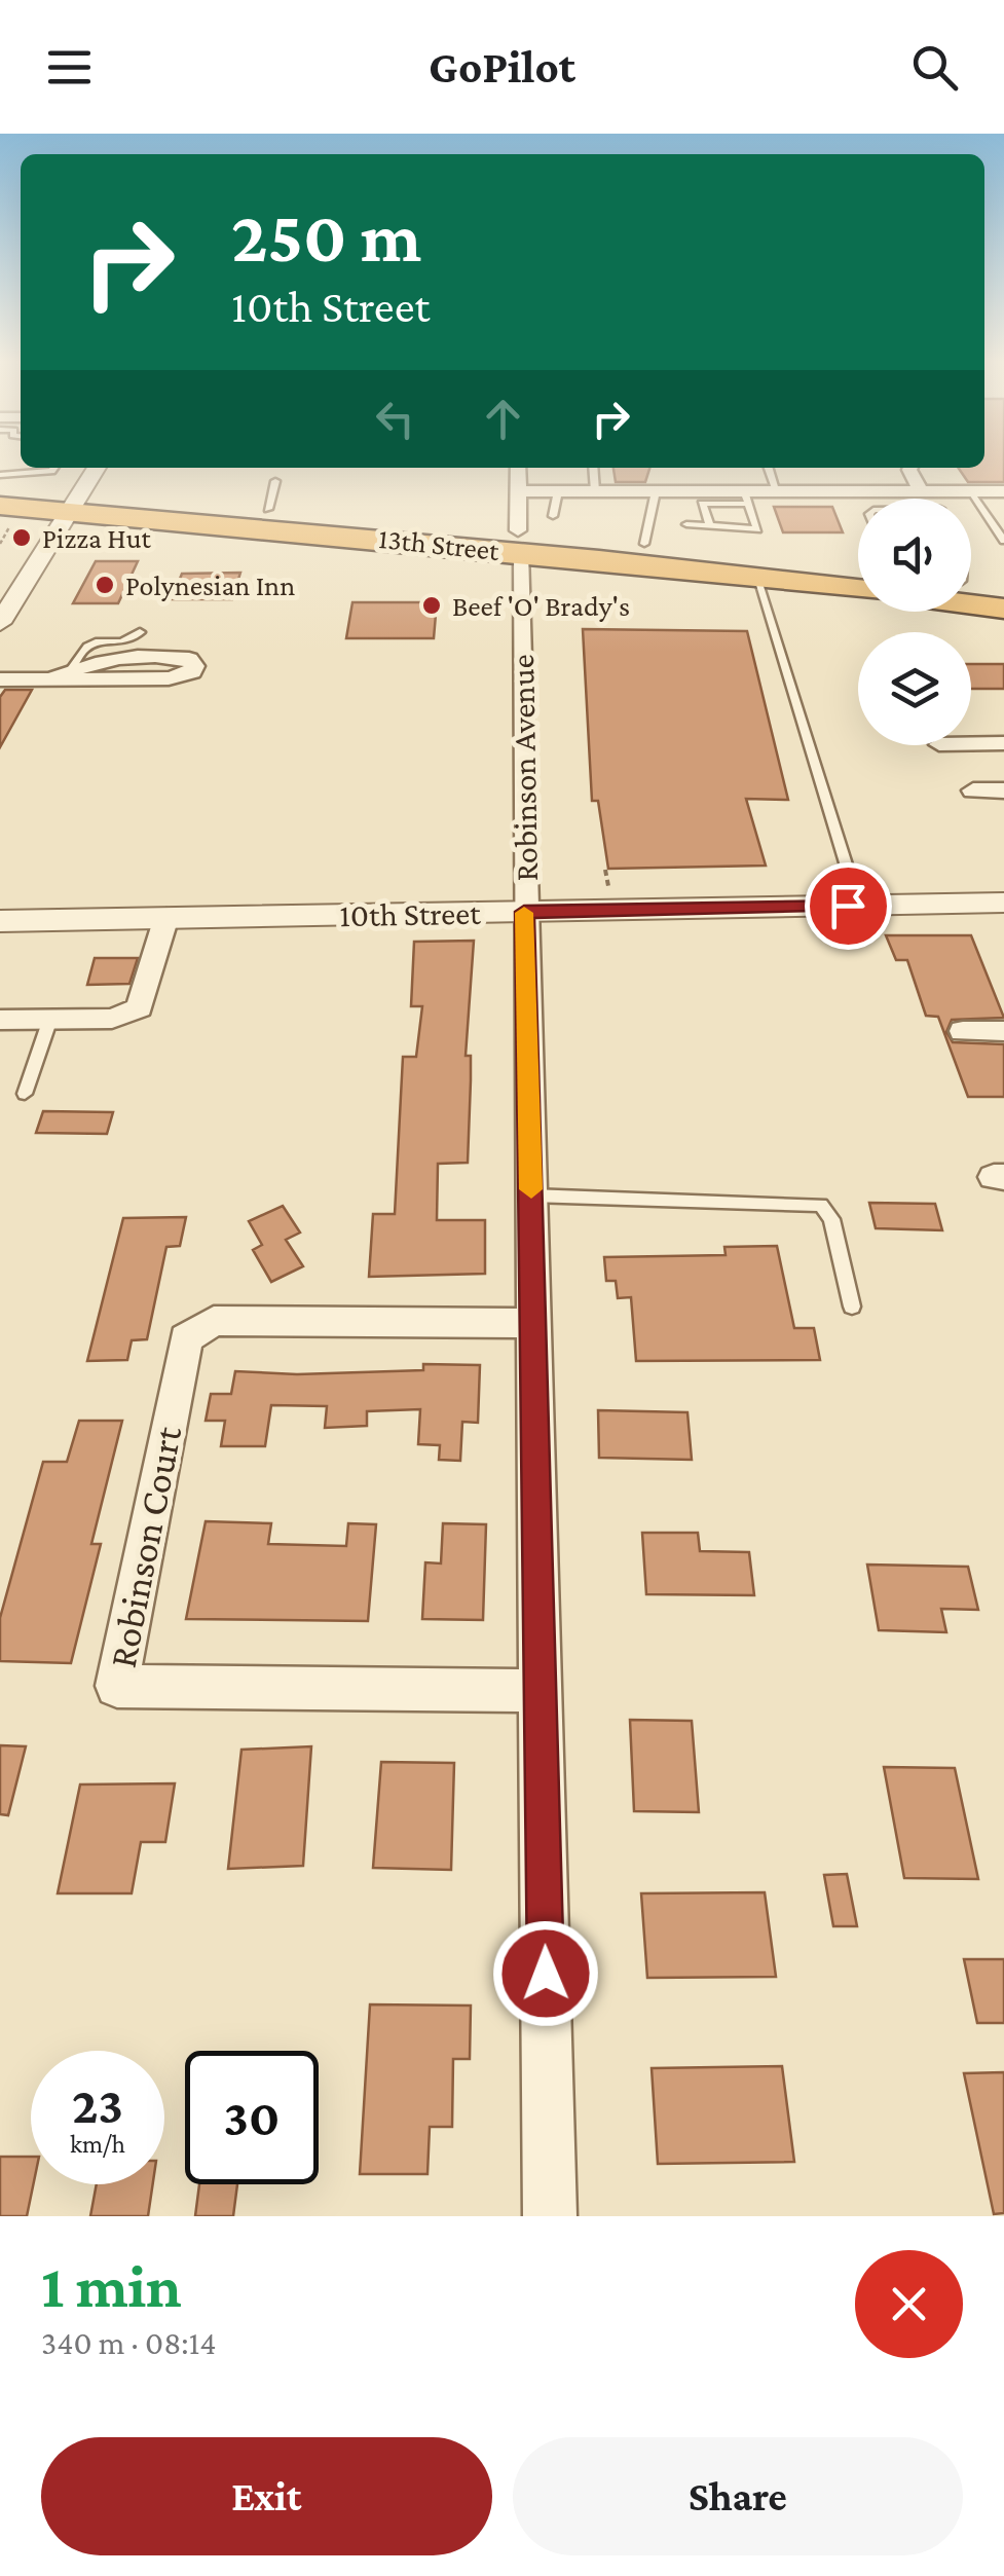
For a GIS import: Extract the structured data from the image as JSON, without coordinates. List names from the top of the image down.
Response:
{
  "streets": {
    "highway": ["13th Street"],
    "street": ["Robinson Avenue", "10th Street", "Robinson Court"]
  },
  "crossings": [
    ["13th Street", "Robinson Avenue"],
    ["Robinson Avenue", "10th Street"],
    ["Robinson Avenue", "Robinson Court"]
  ],
  "places": ["Pizza Hut", "Polynesian Inn", "Beef 'O' Brady's"],
  "page": {
    "header": "GoPilot",
    "turn": ["250 m", "10th Street"],
    "speed": "23 km/h",
    "limit": "30",
    "heading": ["1 min", "340 m · 08:14"],
    "buttons": ["Exit", "Share"]
  }
}
